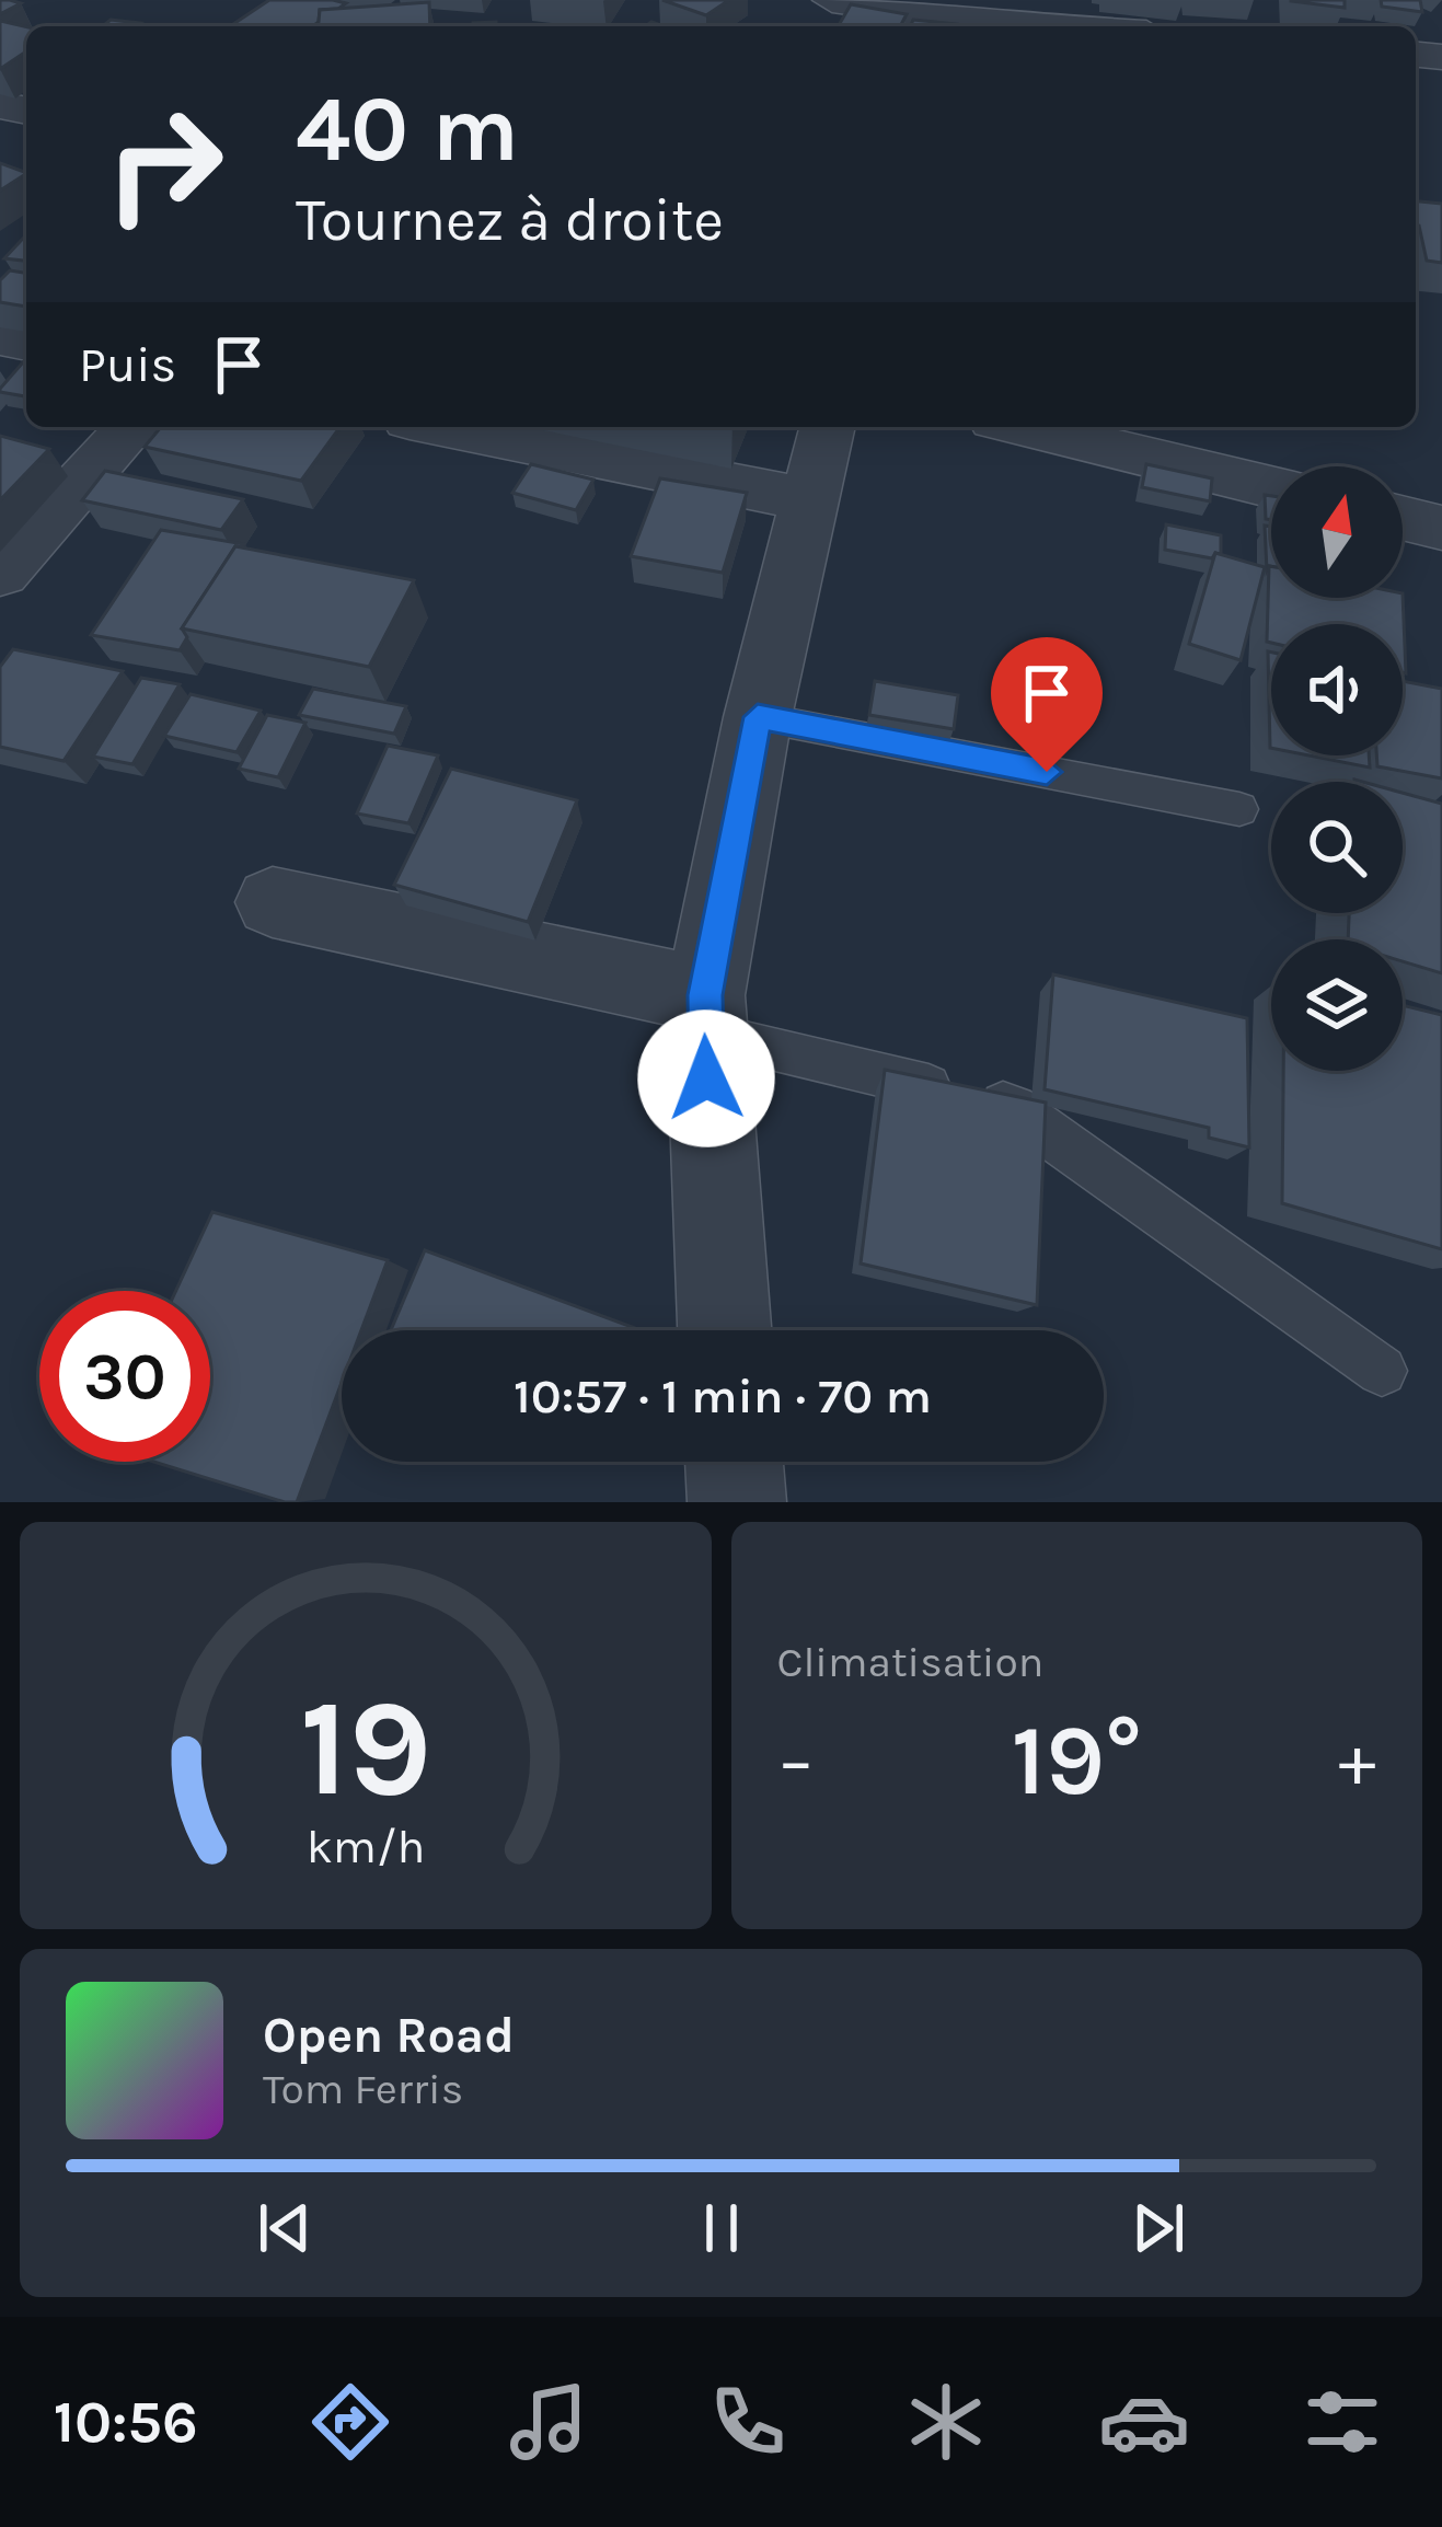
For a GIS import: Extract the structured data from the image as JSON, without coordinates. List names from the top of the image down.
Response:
{
  "north": "top",
  "page": {
    "turn": ["40 m", "Tournez à droite"],
    "then": "Puis",
    "limit": "30",
    "trip": "10:57 · 1 min · 70 m",
    "tile": "Climatisation",
    "heat": ["−", "19°", "+"],
    "song": ["Open Road", "Tom Ferris"],
    "tabs": "10:56",
    "gauge": ["19", "km/h"]
  }
}
